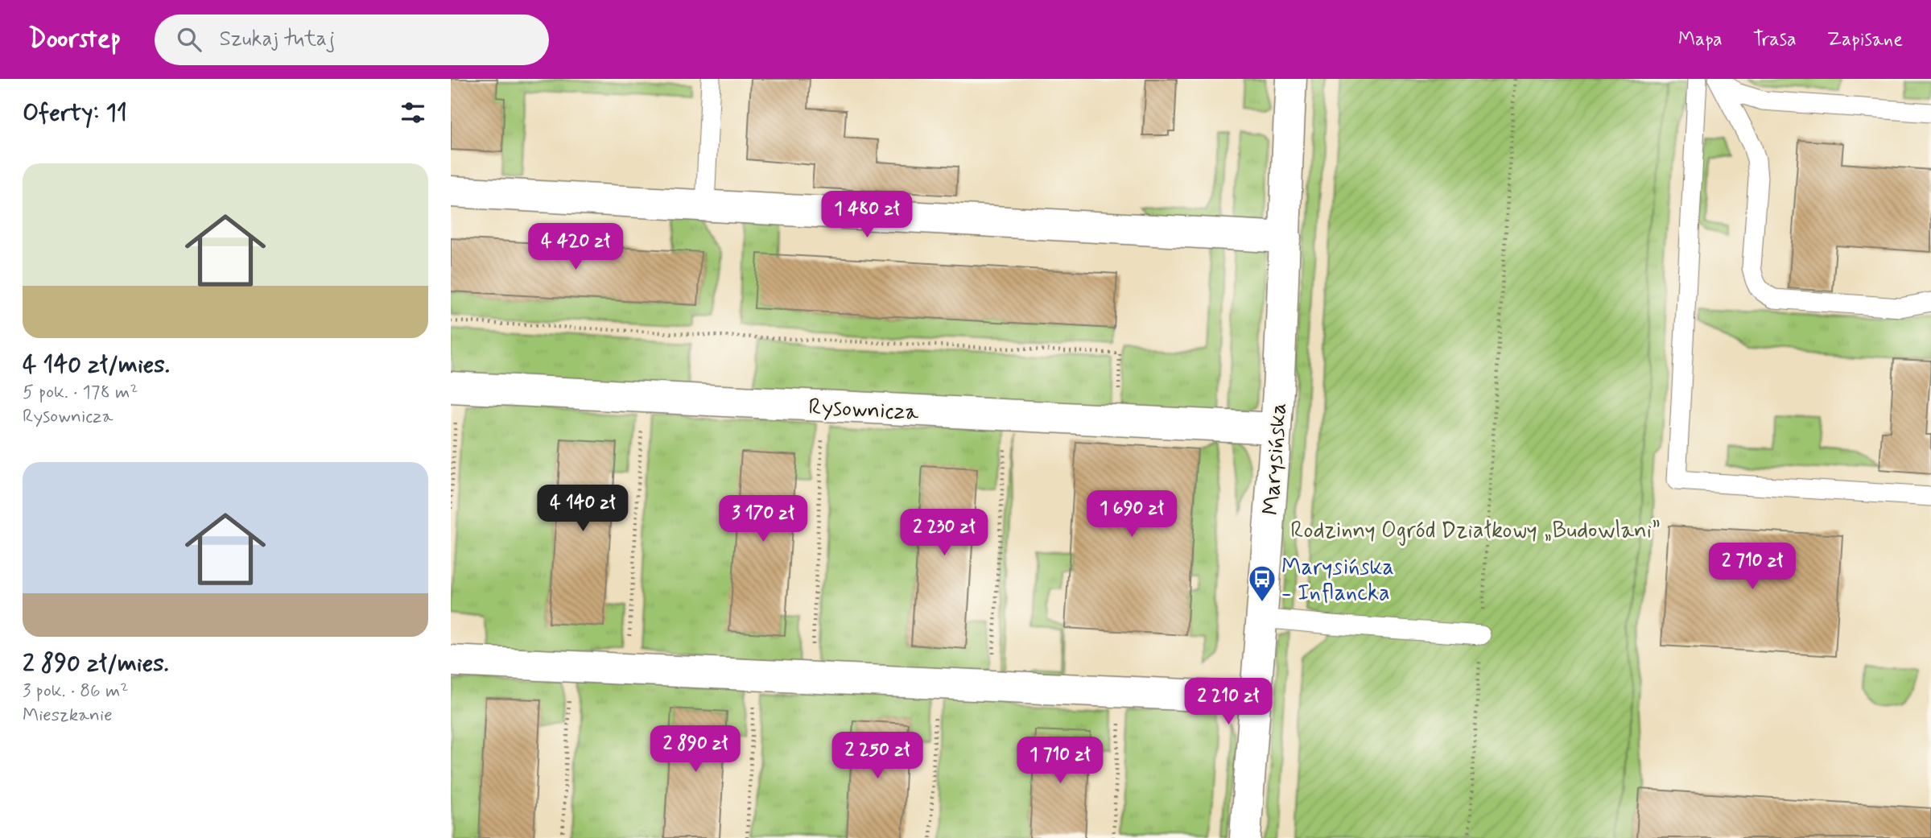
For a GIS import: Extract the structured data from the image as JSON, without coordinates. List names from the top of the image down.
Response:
{
  "streets": {
    "street": ["Rysownicza", "Marysińska"]
  },
  "crossings": [
    ["Rysownicza", "Marysińska"]
  ],
  "parks": ["Rodzinny Ogród Działkowy „Budowlani”"],
  "places": {
    "bus stop": ["Marysińska - Inflancka"]
  },
  "page": {
    "header": "Doorstep",
    "search": "Szukaj tutaj",
    "nav": ["Mapa", "Trasa", "Zapisane"],
    "heading": "Oferty: 11",
    "list": [
      {
        "name": "4 140 zł/mies.",
        "note": "5 pok. · 178 m² · Rysownicza"
      },
      {
        "name": "2 890 zł/mies.",
        "note": "3 pok. · 86 m² · Mieszkanie"
      }
    ],
    "price": [
      "1 480 zł",
      "4 420 zł",
      "4 140 zł",
      "1 690 zł",
      "3 170 zł",
      "2 230 zł",
      "2 710 zł",
      "2 210 zł",
      "2 890 zł",
      "2 250 zł",
      "1 710 zł"
    ]
  }
}
